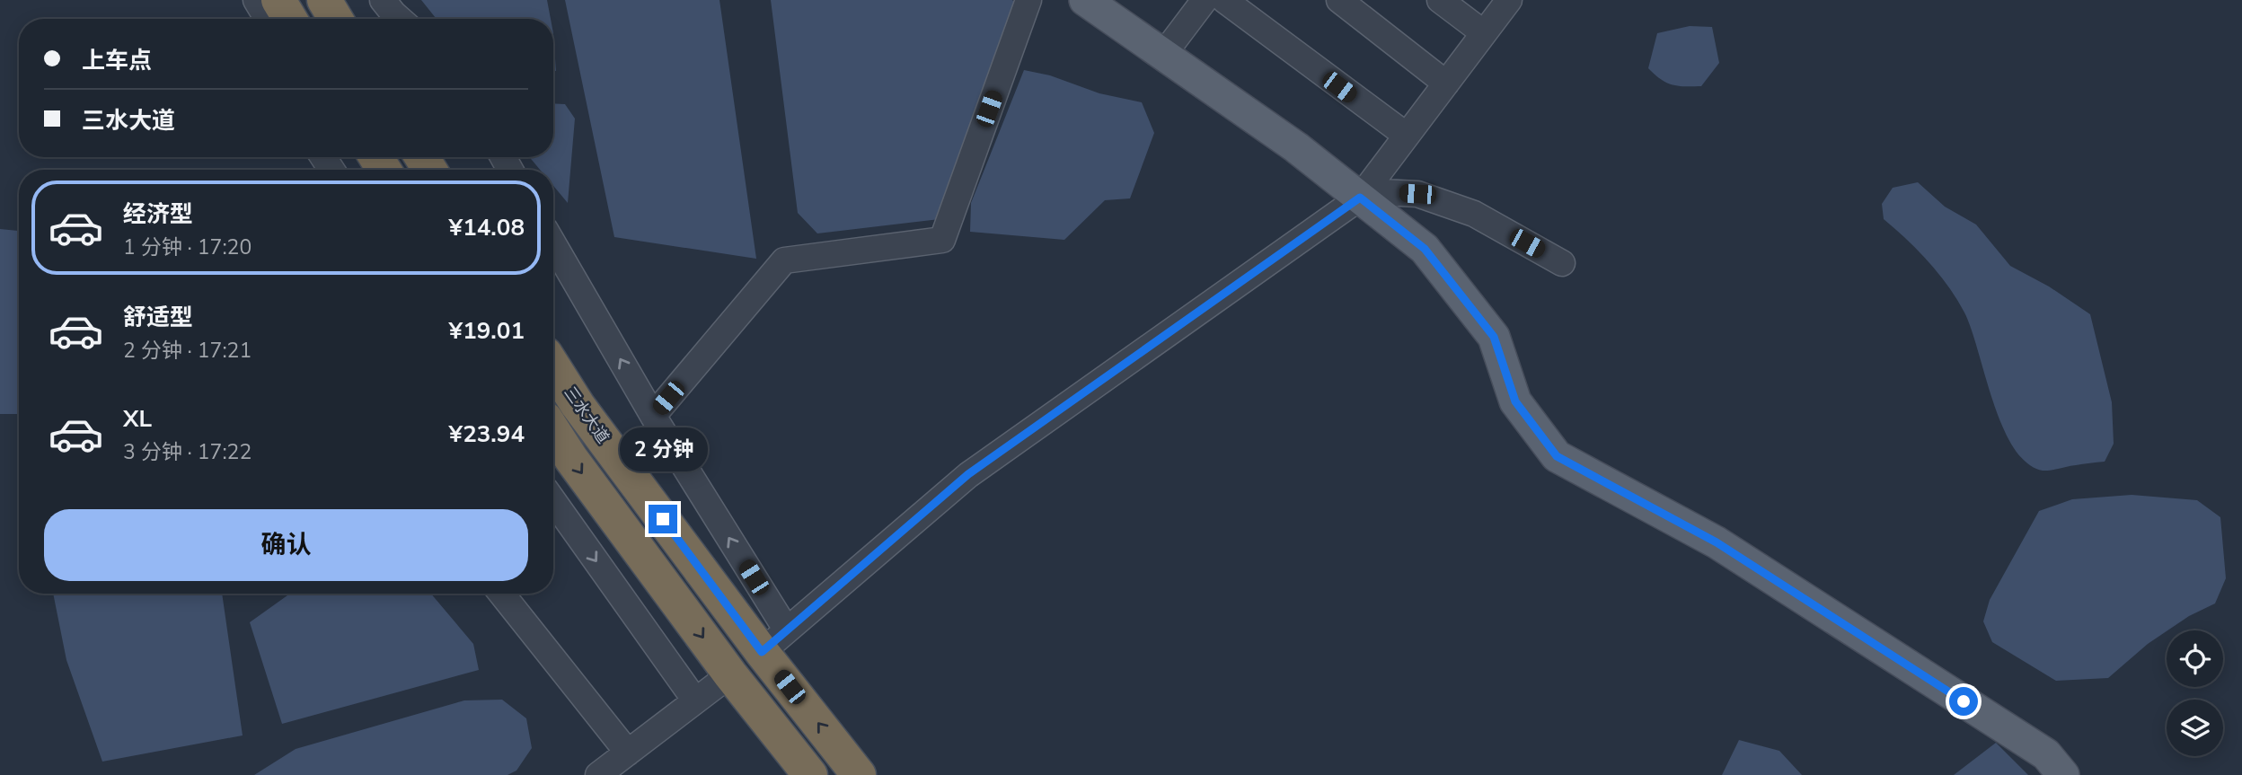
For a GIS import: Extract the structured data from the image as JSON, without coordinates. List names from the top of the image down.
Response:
{
  "streets": {
    "highway": ["三水大道"]
  },
  "page": {
    "banner": ["上车点", "三水大道"],
    "list": [
      {
        "name": "经济型",
        "note": "1 分钟 · 17:20",
        "value": "¥14.08"
      },
      {
        "name": "舒适型",
        "note": "2 分钟 · 17:21",
        "value": "¥19.01"
      },
      {
        "name": "XL",
        "note": "3 分钟 · 17:22",
        "value": "¥23.94"
      }
    ],
    "bubble": "2 分钟",
    "buttons": "确认"
  }
}
